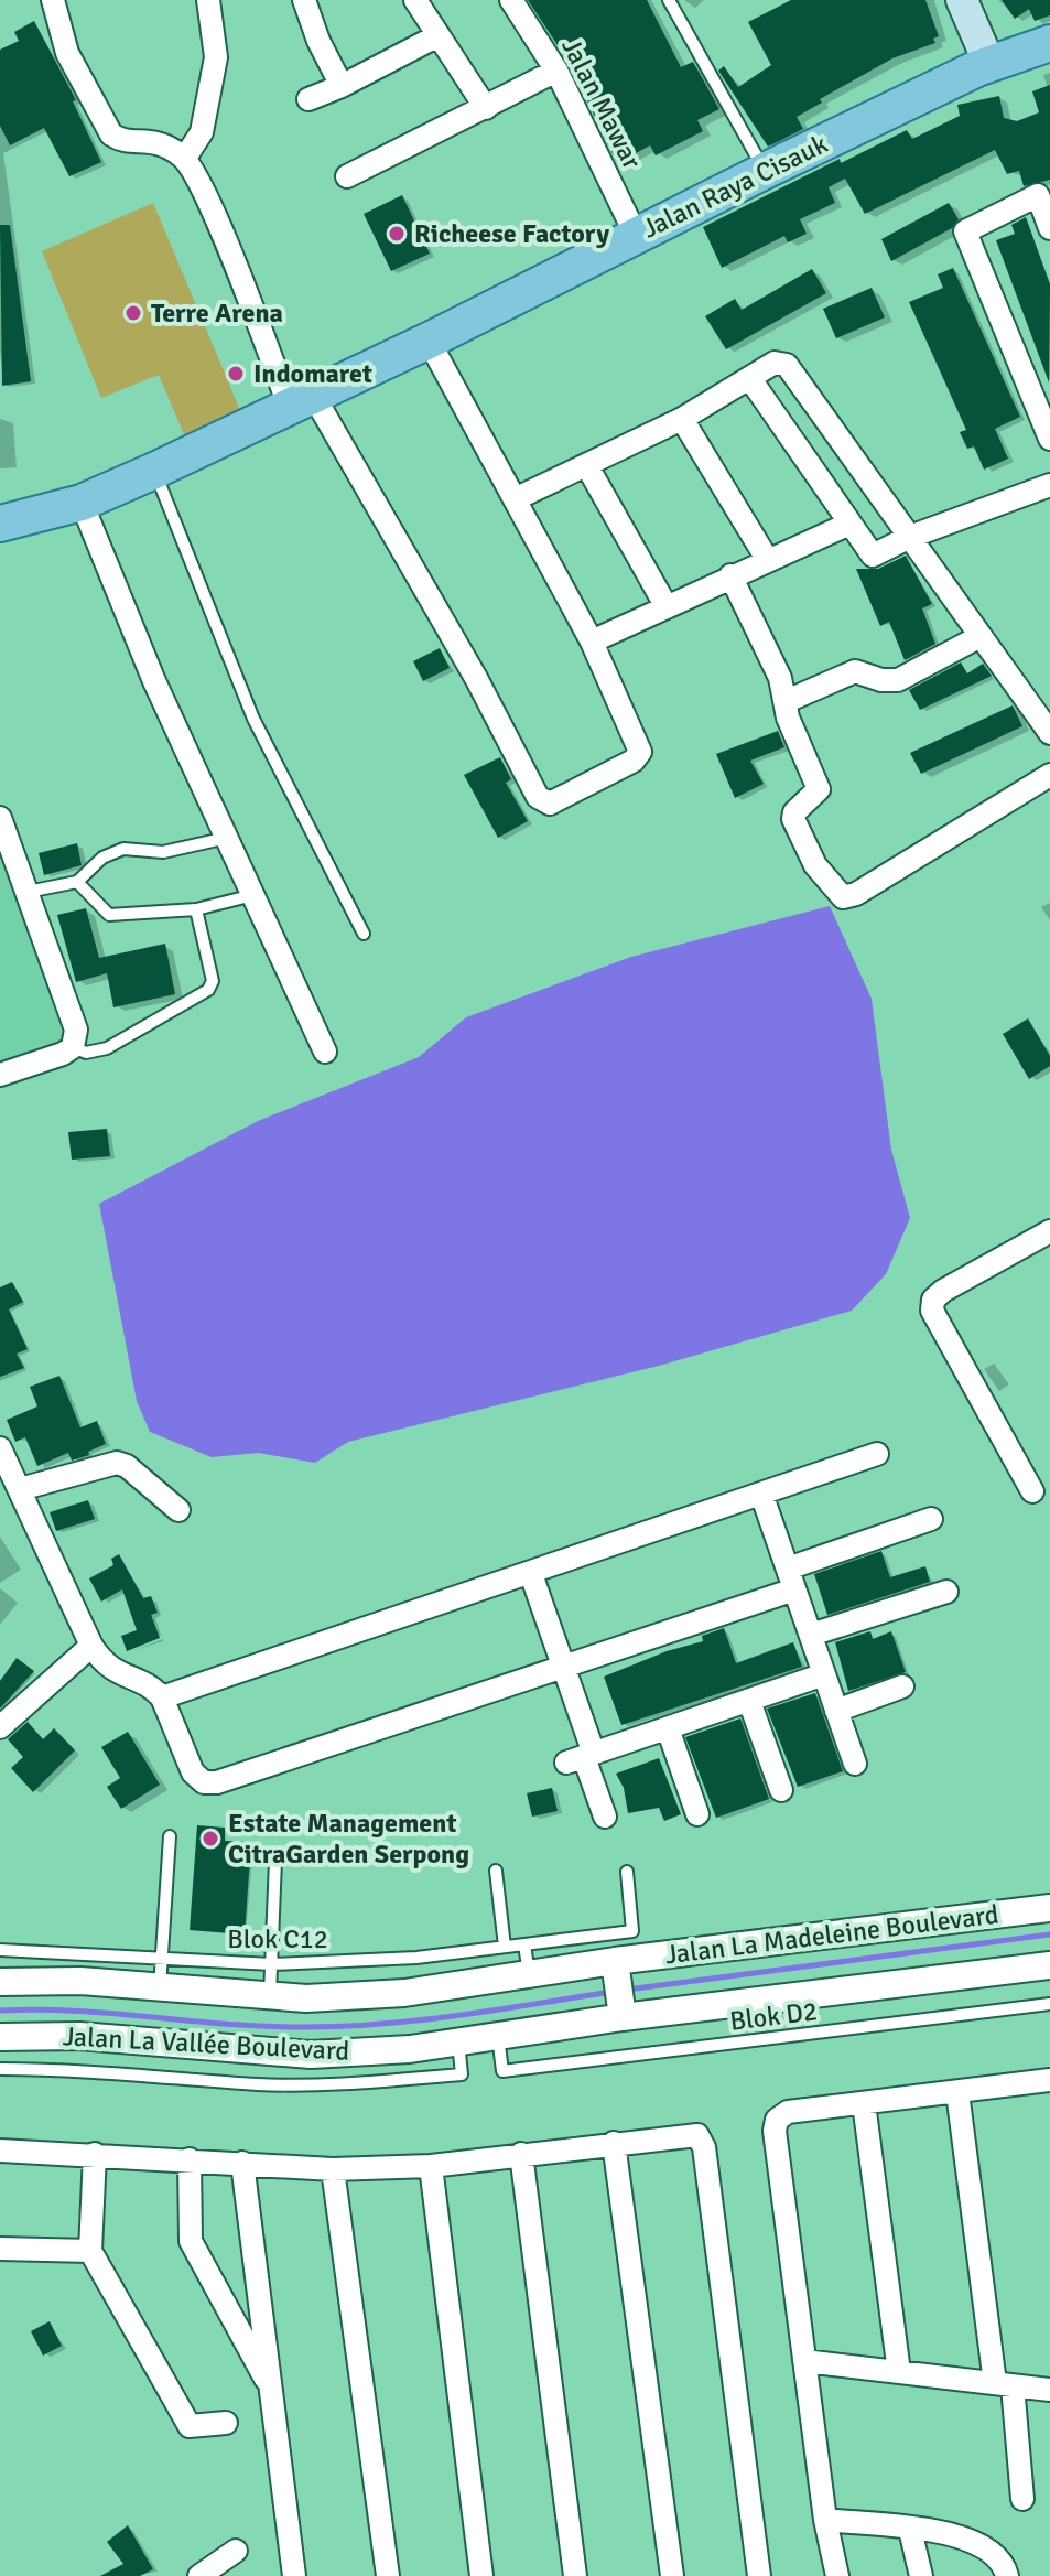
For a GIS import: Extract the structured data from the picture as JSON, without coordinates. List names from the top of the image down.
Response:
{
  "streets": {
    "main road": ["Jalan Raya Cisauk"],
    "street": ["Jalan Mawar", "Jalan La Madeleine Boulevard", "Jalan La Vallée Boulevard"],
    "lane": ["Blok C12", "Blok D2"]
  },
  "crossings": [
    ["Jalan Mawar", "Jalan Raya Cisauk"],
    ["Jalan La Madeleine Boulevard", "Jalan La Vallée Boulevard"],
    ["Blok D2", "Jalan La Vallée Boulevard"]
  ],
  "places": [
    "Richeese Factory",
    "Terre Arena",
    "Indomaret",
    "Estate Management CitraGarden Serpong"
  ]
}
